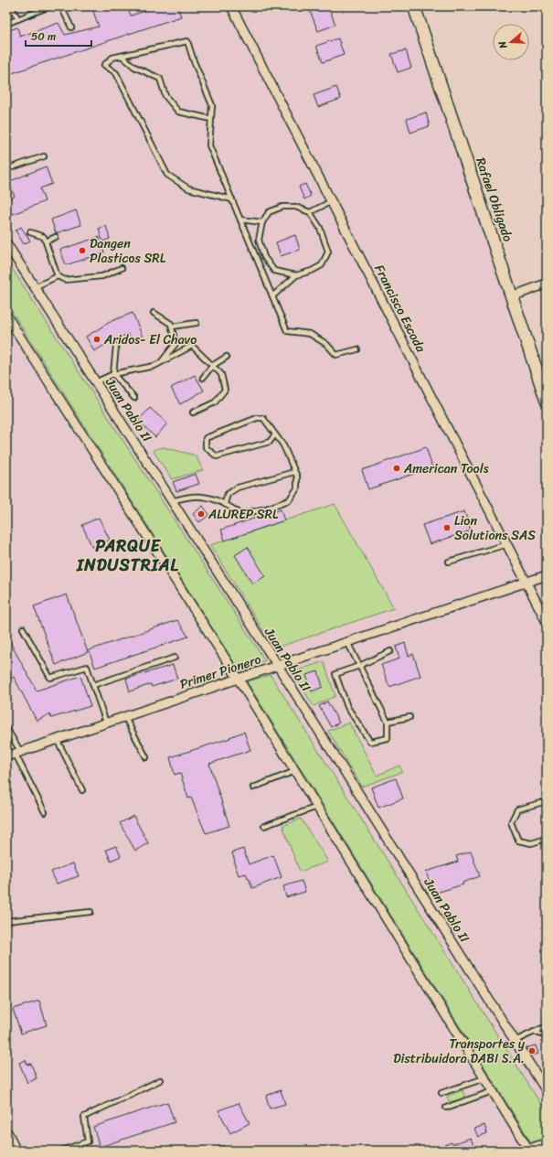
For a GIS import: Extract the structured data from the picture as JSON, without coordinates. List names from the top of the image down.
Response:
{
  "streets": {
    "street": [
      "Rafael Obligado",
      "Francisco Escoda",
      "Juan Pablo II",
      "Primer Pionero"
    ]
  },
  "crossings": [
    ["Francisco Escoda", "Primer Pionero"],
    ["Juan Pablo II", "Primer Pionero"]
  ],
  "districts": ["PARQUE INDUSTRIAL"],
  "places": [
    "Dangen Plasticos SRL",
    "Aridos- El Chavo",
    "American Tools",
    "ALUREP SRL",
    "Lion Solutions SAS",
    "Transportes y Distribuidora DABI S.A."
  ],
  "scale_bar": "50 m",
  "north": "left"
}
